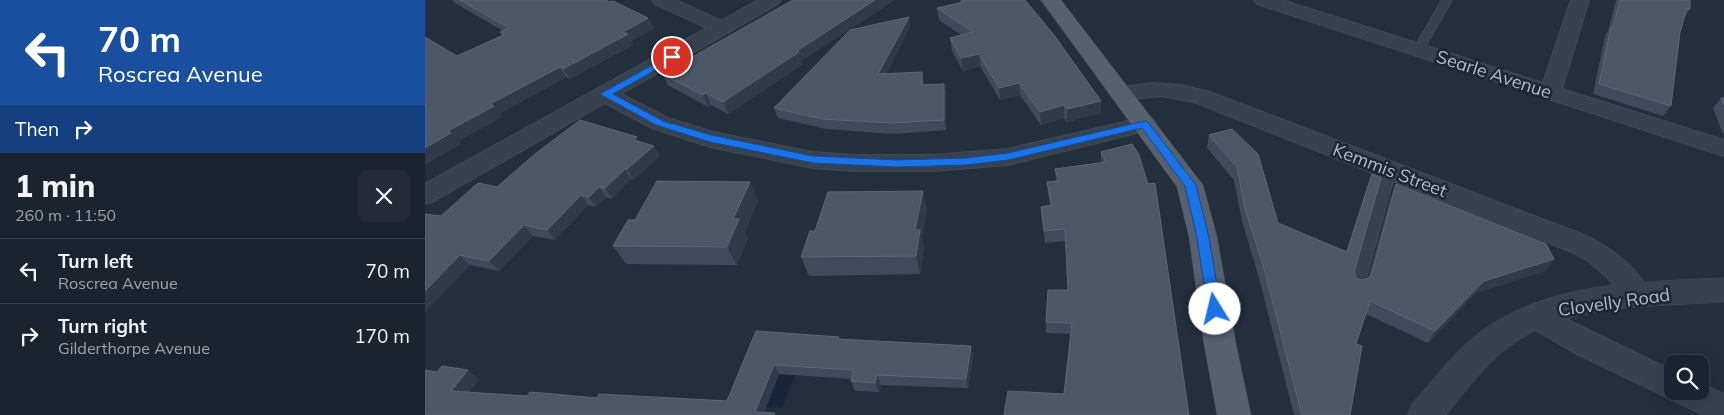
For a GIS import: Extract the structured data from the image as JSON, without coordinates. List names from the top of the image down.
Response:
{
  "streets": {
    "street": ["Searle Avenue", "Kemmis Street", "Clovelly Road"]
  },
  "crossings": [
    ["Kemmis Street", "Clovelly Road"]
  ],
  "page": {
    "turn": ["70 m", "Roscrea Avenue"],
    "then": "Then",
    "heading": ["1 min", "260 m · 11:50"],
    "list": [
      {
        "name": "Turn left",
        "note": "Roscrea Avenue",
        "value": "70 m"
      },
      {
        "name": "Turn right",
        "note": "Gilderthorpe Avenue",
        "value": "170 m"
      }
    ]
  }
}
